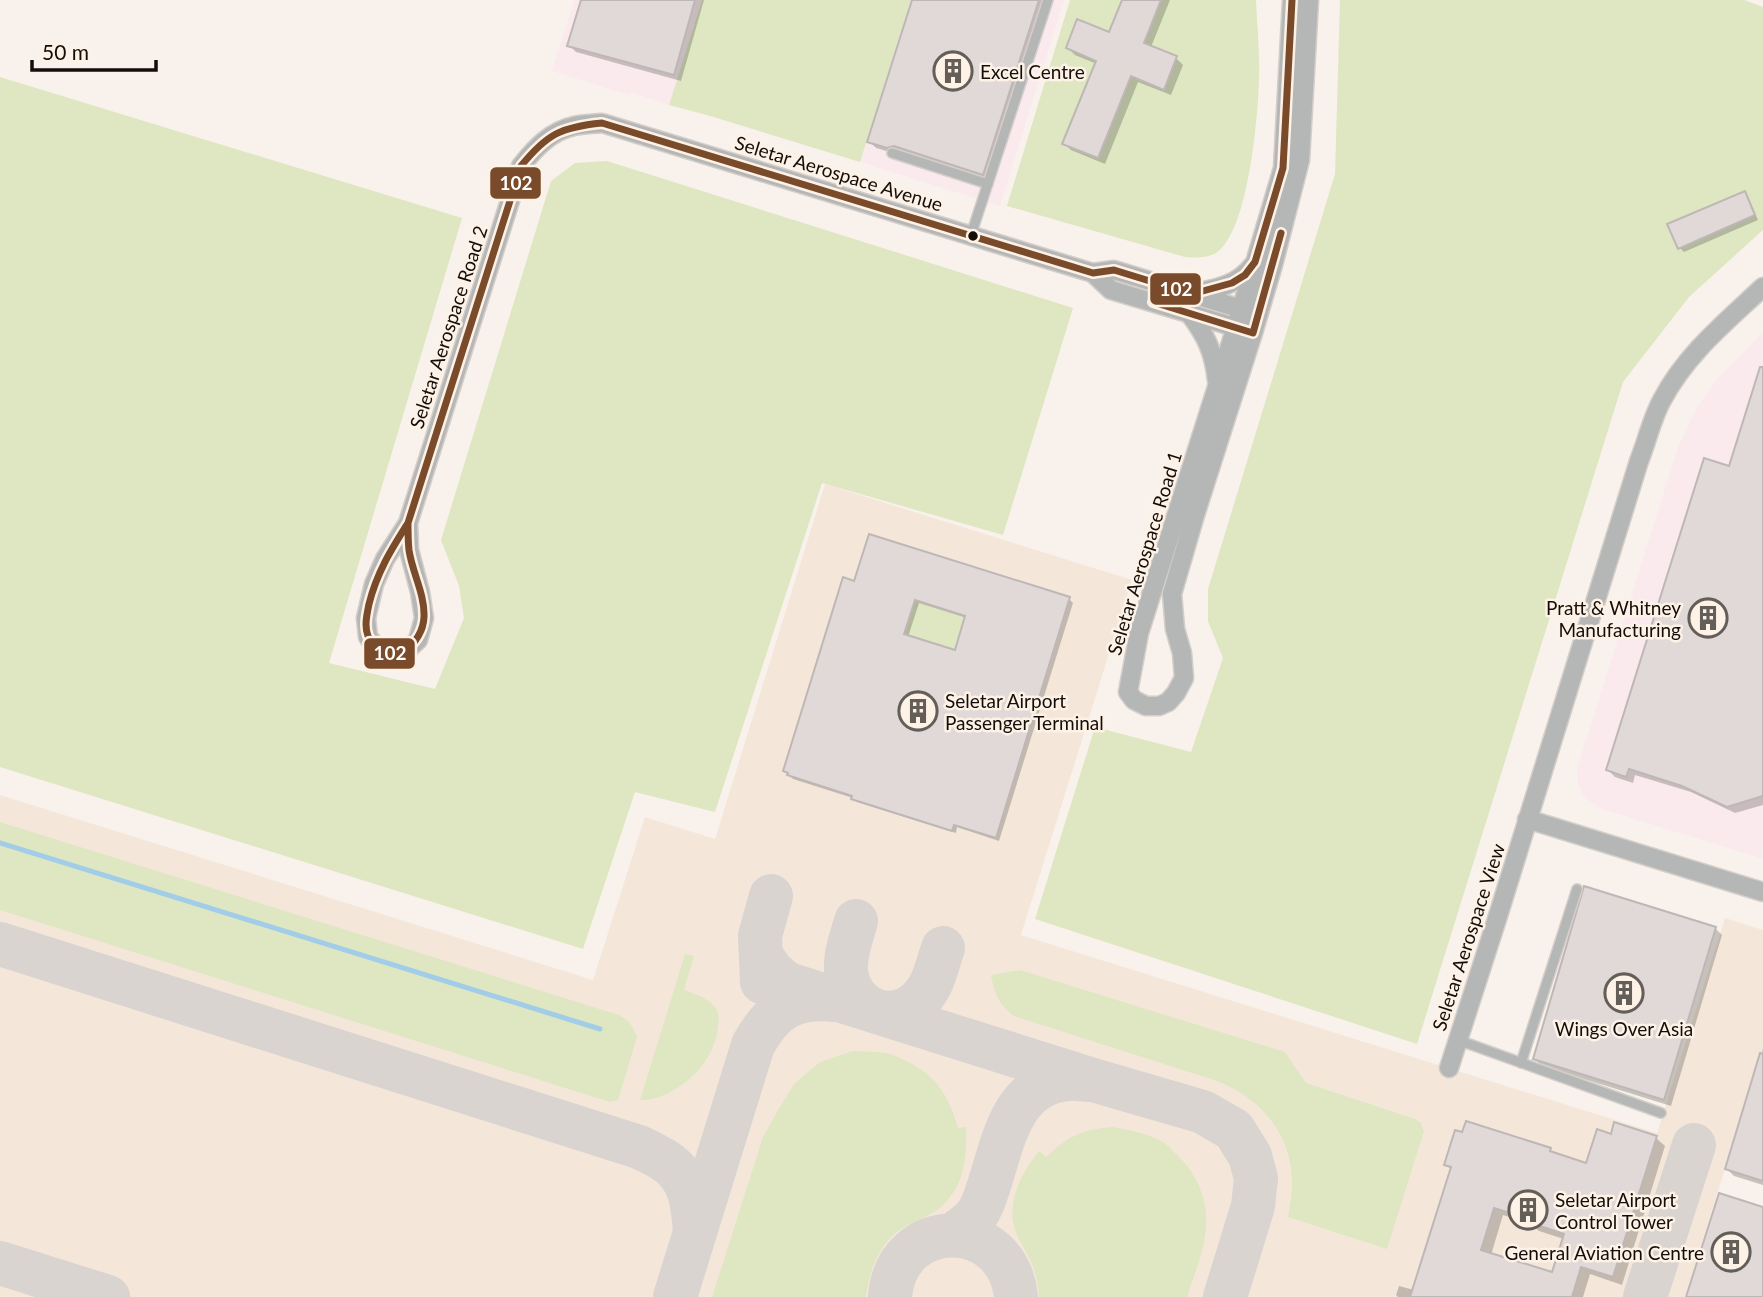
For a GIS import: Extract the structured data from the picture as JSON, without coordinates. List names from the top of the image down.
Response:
{
  "streets": {
    "street": [
      "Seletar Aerospace Avenue",
      "Seletar Aerospace Road 2",
      "Seletar Aerospace Road 1",
      "Seletar Aerospace View"
    ]
  },
  "crossings": [
    ["Seletar Aerospace Avenue", "Seletar Aerospace Road 2"],
    ["Seletar Aerospace Avenue", "Seletar Aerospace Road 1"]
  ],
  "places": {
    "building": [
      "Excel Centre",
      "Pratt & Whitney Manufacturing",
      "Seletar Airport Passenger Terminal",
      "Wings Over Asia",
      "Seletar Airport Control Tower",
      "General Aviation Centre"
    ]
  },
  "lines": ["transit line 102"],
  "scale_bar": "50 m"
}
